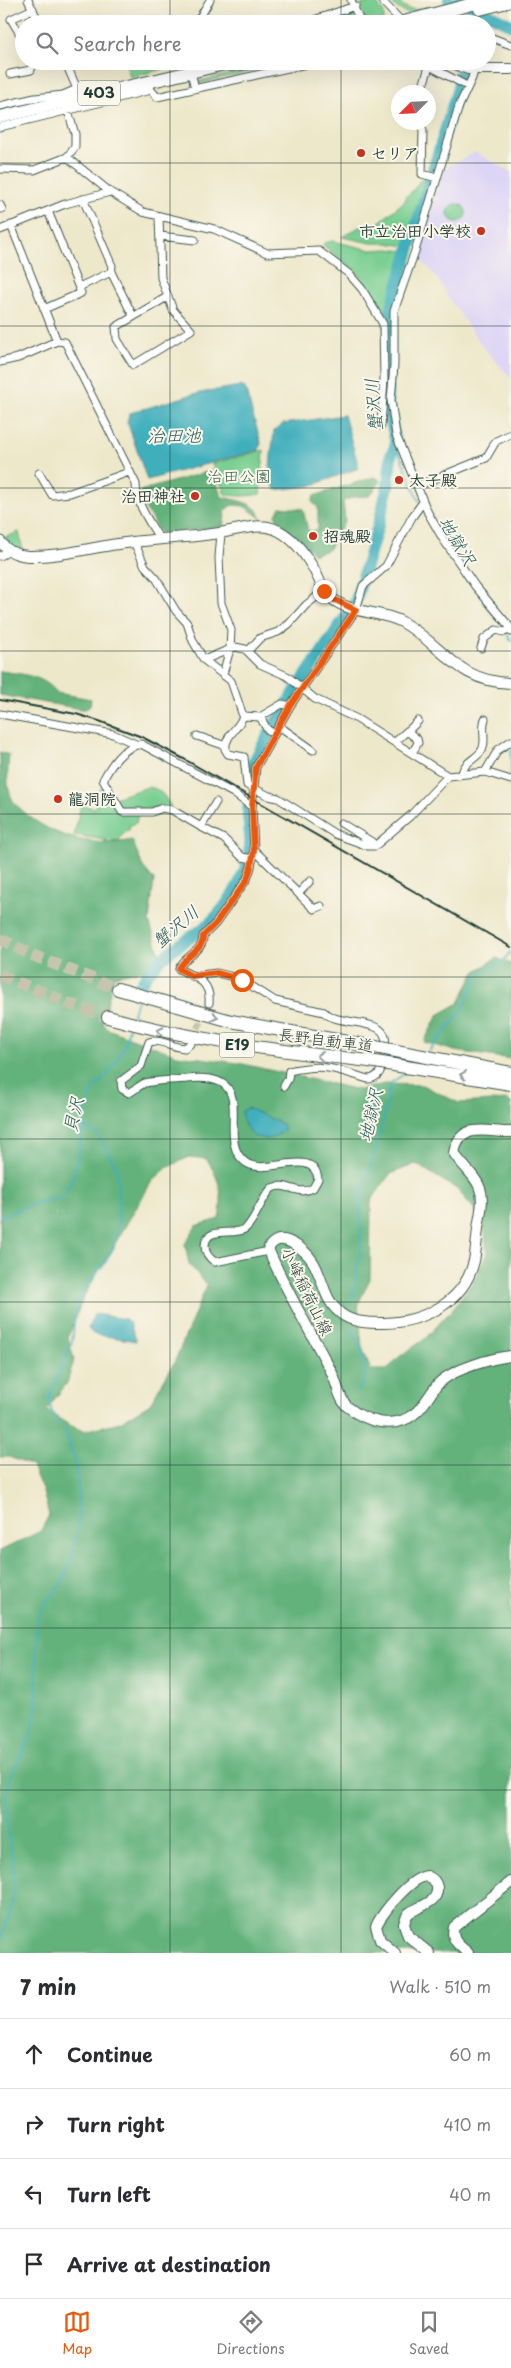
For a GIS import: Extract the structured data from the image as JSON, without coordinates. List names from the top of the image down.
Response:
{
  "streets": {
    "highway": ["403", "長野自動車道", "E19"],
    "main road": ["小峰稲荷山線"]
  },
  "water": [
    "蟹沢川",
    "治田池",
    "地獄沢",
    "貝沢"
  ],
  "parks": ["治田公園"],
  "places": [
    "セリア",
    "市立治田小学校",
    "太子殿",
    "治田神社",
    "招魂殿",
    "龍洞院"
  ],
  "north": "bottom left",
  "page": {
    "search": "Search here",
    "heading": ["7 min", "Walk · 510 m"],
    "list": [
      ["Continue", "60 m"],
      ["Turn right", "410 m"],
      ["Turn left", "40 m"],
      "Arrive at destination"
    ],
    "nav": ["Map", "Directions", "Saved"]
  }
}
